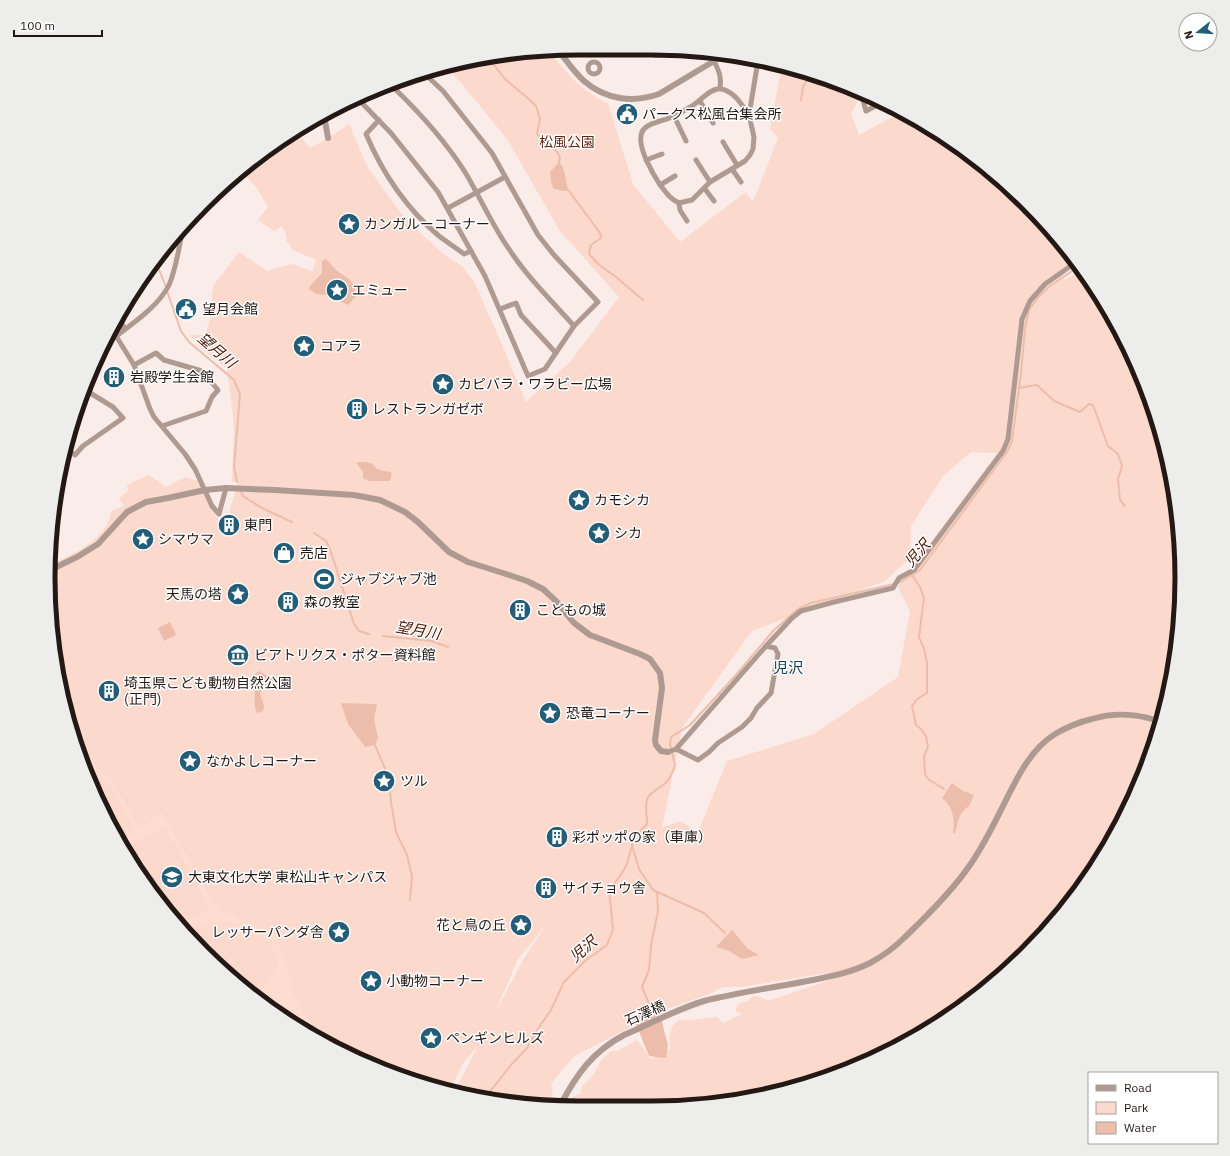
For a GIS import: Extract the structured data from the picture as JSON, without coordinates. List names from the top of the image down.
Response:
{
  "streets": {
    "street": ["石澤橋"]
  },
  "districts": ["児沢"],
  "water": ["望月川", "児沢"],
  "parks": ["松風公園"],
  "places": {
    "public building": ["パークス松風台集会所", "望月会館"],
    "place": [
      "カンガルーコーナー",
      "エミュー",
      "コアラ",
      "カピバラ・ワラビー広場",
      "カモシカ",
      "シカ",
      "シマウマ",
      "天馬の塔",
      "恐竜コーナー",
      "なかよしコーナー",
      "ツル",
      "花と鳥の丘",
      "レッサーパンダ舎",
      "小動物コーナー",
      "ペンギンヒルズ"
    ],
    "building": [
      "岩殿学生会館",
      "レストランガゼボ",
      "東門",
      "森の教室",
      "こどもの城",
      "埼玉県こども動物自然公園 (正門)",
      "彩ポッポの家（車庫）",
      "サイチョウ舎"
    ],
    "shop": ["売店"],
    "sports": ["ジャブジャブ池"],
    "museum": ["ビアトリクス・ポター資料館"],
    "school or university": ["大東文化大学 東松山キャンパス"]
  },
  "legend": ["Road", "Park", "Water"],
  "scale_bar": "100 m",
  "north": "left"
}
